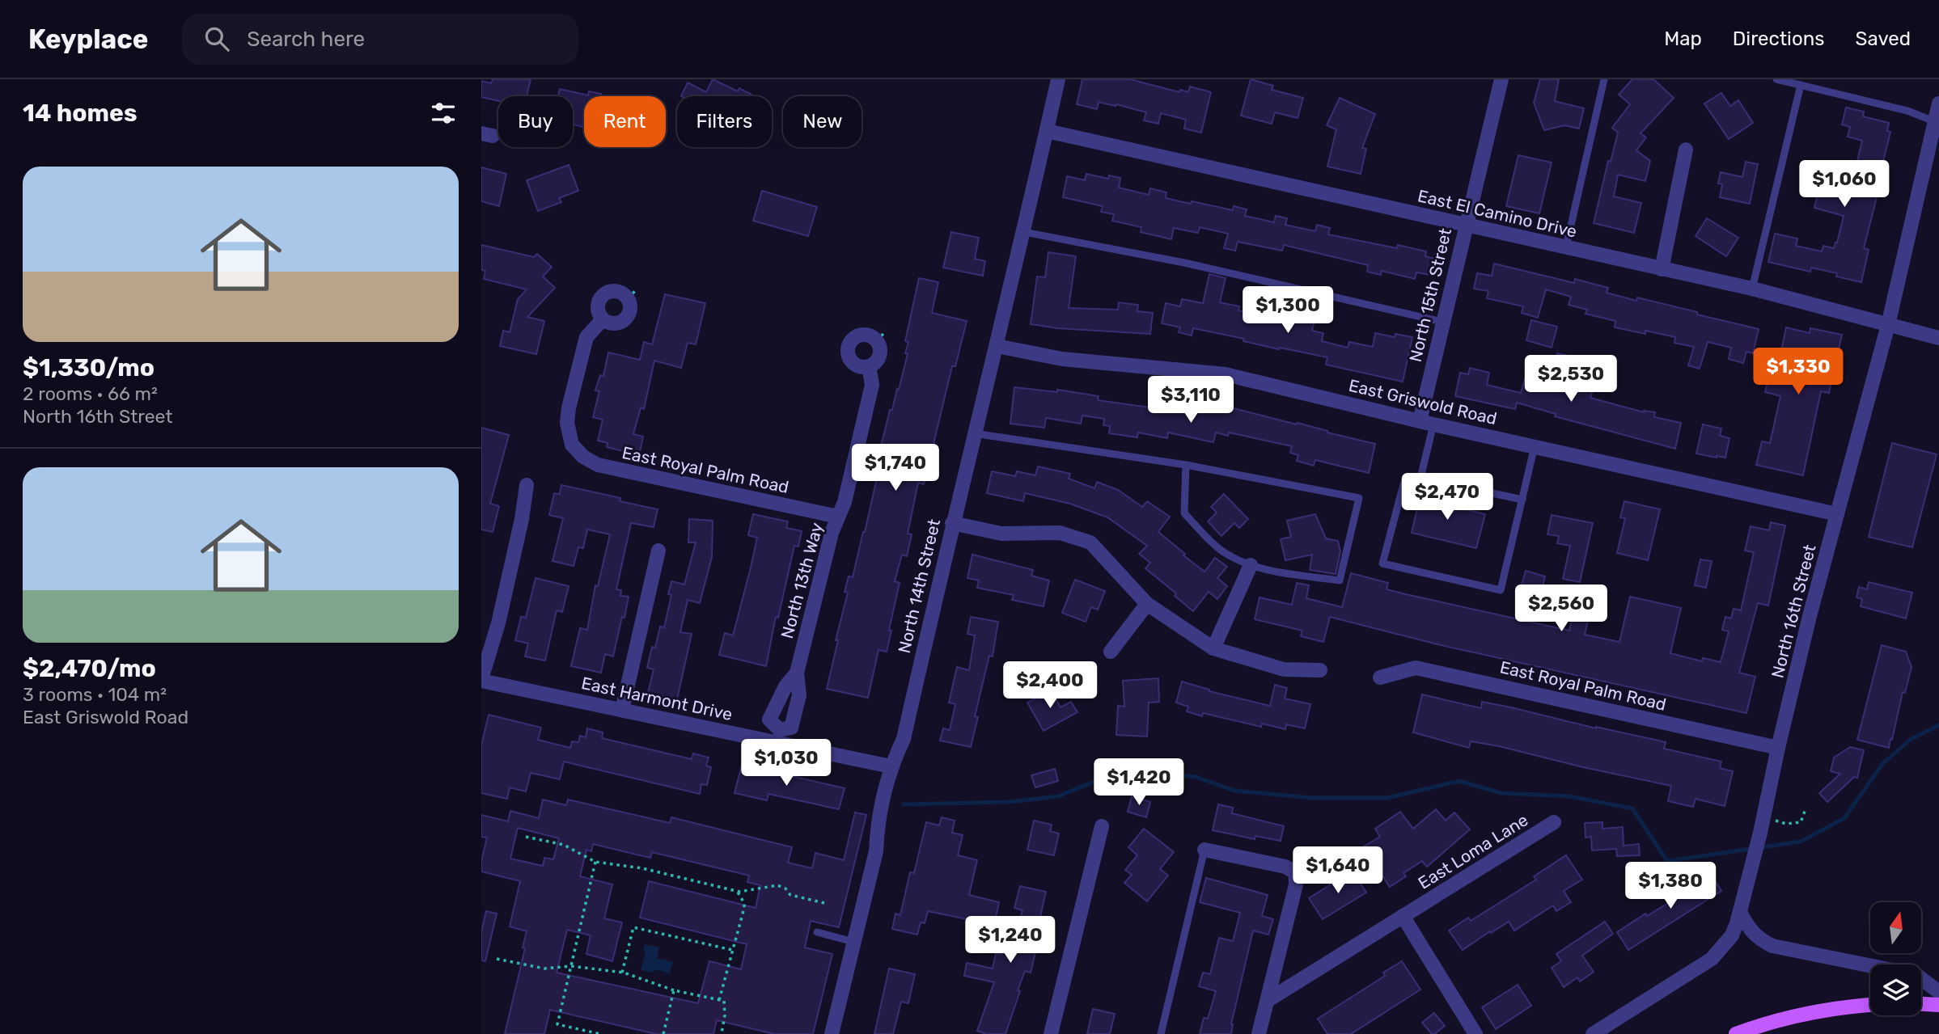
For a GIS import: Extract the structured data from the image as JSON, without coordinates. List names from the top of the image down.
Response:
{
  "streets": {
    "street": [
      "East El Camino Drive",
      "North 15th Street",
      "East Griswold Road",
      "East Royal Palm Road",
      "North 13th Way",
      "North 14th Street",
      "North 16th Street",
      "East Harmont Drive",
      "East Loma Lane"
    ]
  },
  "crossings": [
    ["East El Camino Drive", "North 15th Street"],
    ["East El Camino Drive", "North 14th Street"],
    ["East El Camino Drive", "North 16th Street"],
    ["North 15th Street", "East Griswold Road"],
    ["East Griswold Road", "North 14th Street"],
    ["East Griswold Road", "North 16th Street"],
    ["East Royal Palm Road", "North 13th Way"],
    ["East Royal Palm Road", "North 16th Street"],
    ["North 13th Way", "East Harmont Drive"],
    ["North 14th Street", "East Harmont Drive"]
  ],
  "north": "top",
  "page": {
    "header": "Keyplace",
    "search": "Search here",
    "nav": ["Map", "Directions", "Saved"],
    "heading": "14 homes",
    "chip": [
      "Buy",
      "Rent",
      "Filters",
      "New"
    ],
    "list": [
      {
        "name": "$1,330/mo",
        "note": "2 rooms · 66 m² · North 16th Street"
      },
      {
        "name": "$2,470/mo",
        "note": "3 rooms · 104 m² · East Griswold Road"
      }
    ],
    "price": [
      "$1,060",
      "$1,300",
      "$1,330",
      "$2,530",
      "$3,110",
      "$1,740",
      "$2,470",
      "$2,560",
      "$2,400",
      "$1,030",
      "$1,420",
      "$1,640",
      "$1,380",
      "$1,240"
    ]
  }
}
